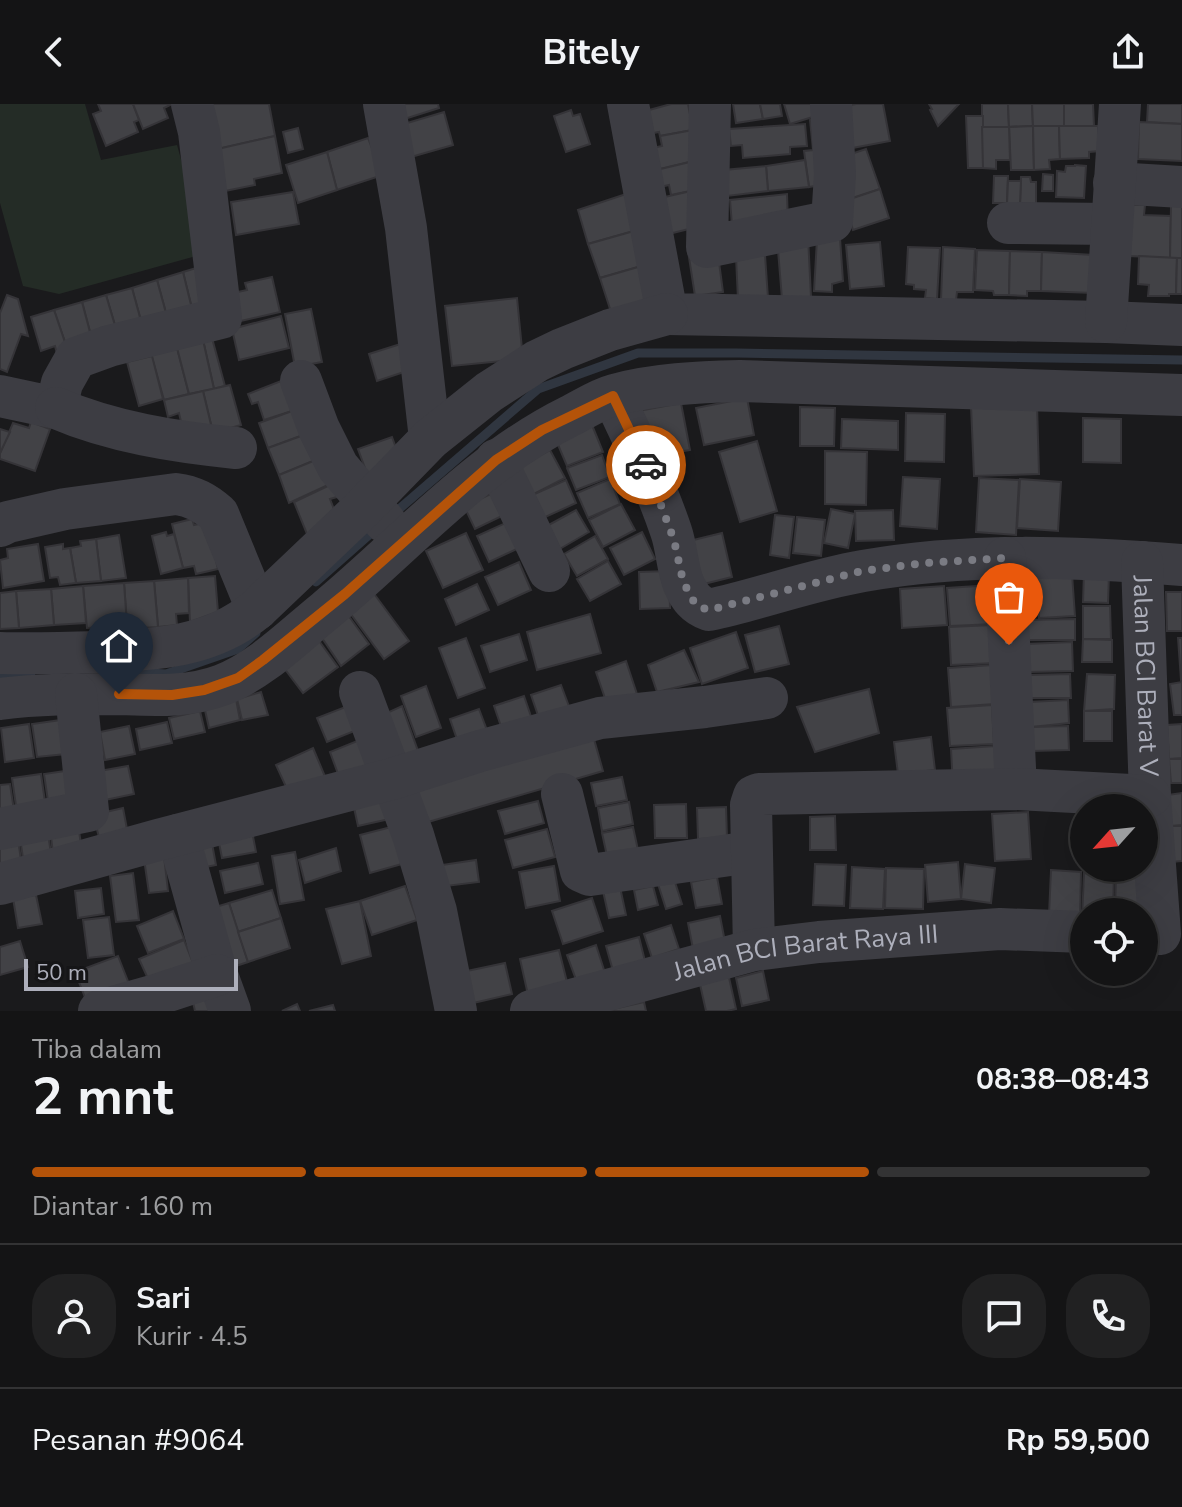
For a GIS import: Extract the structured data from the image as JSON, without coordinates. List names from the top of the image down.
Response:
{
  "streets": {
    "street": ["Jalan BCI Barat V", "Jalan BCI Barat Raya III"]
  },
  "scale_bar": "50 m",
  "north": "bottom left",
  "page": {
    "header": "Bitely",
    "scale": "50 m",
    "heading": ["2 mnt", "Tiba dalam", "08:38–08:43"],
    "panel": [
      "Sari",
      "Kurir · 4.5",
      "Pesanan #9064",
      "Rp 59,500"
    ],
    "bar": "Diantar · 160 m"
  }
}
